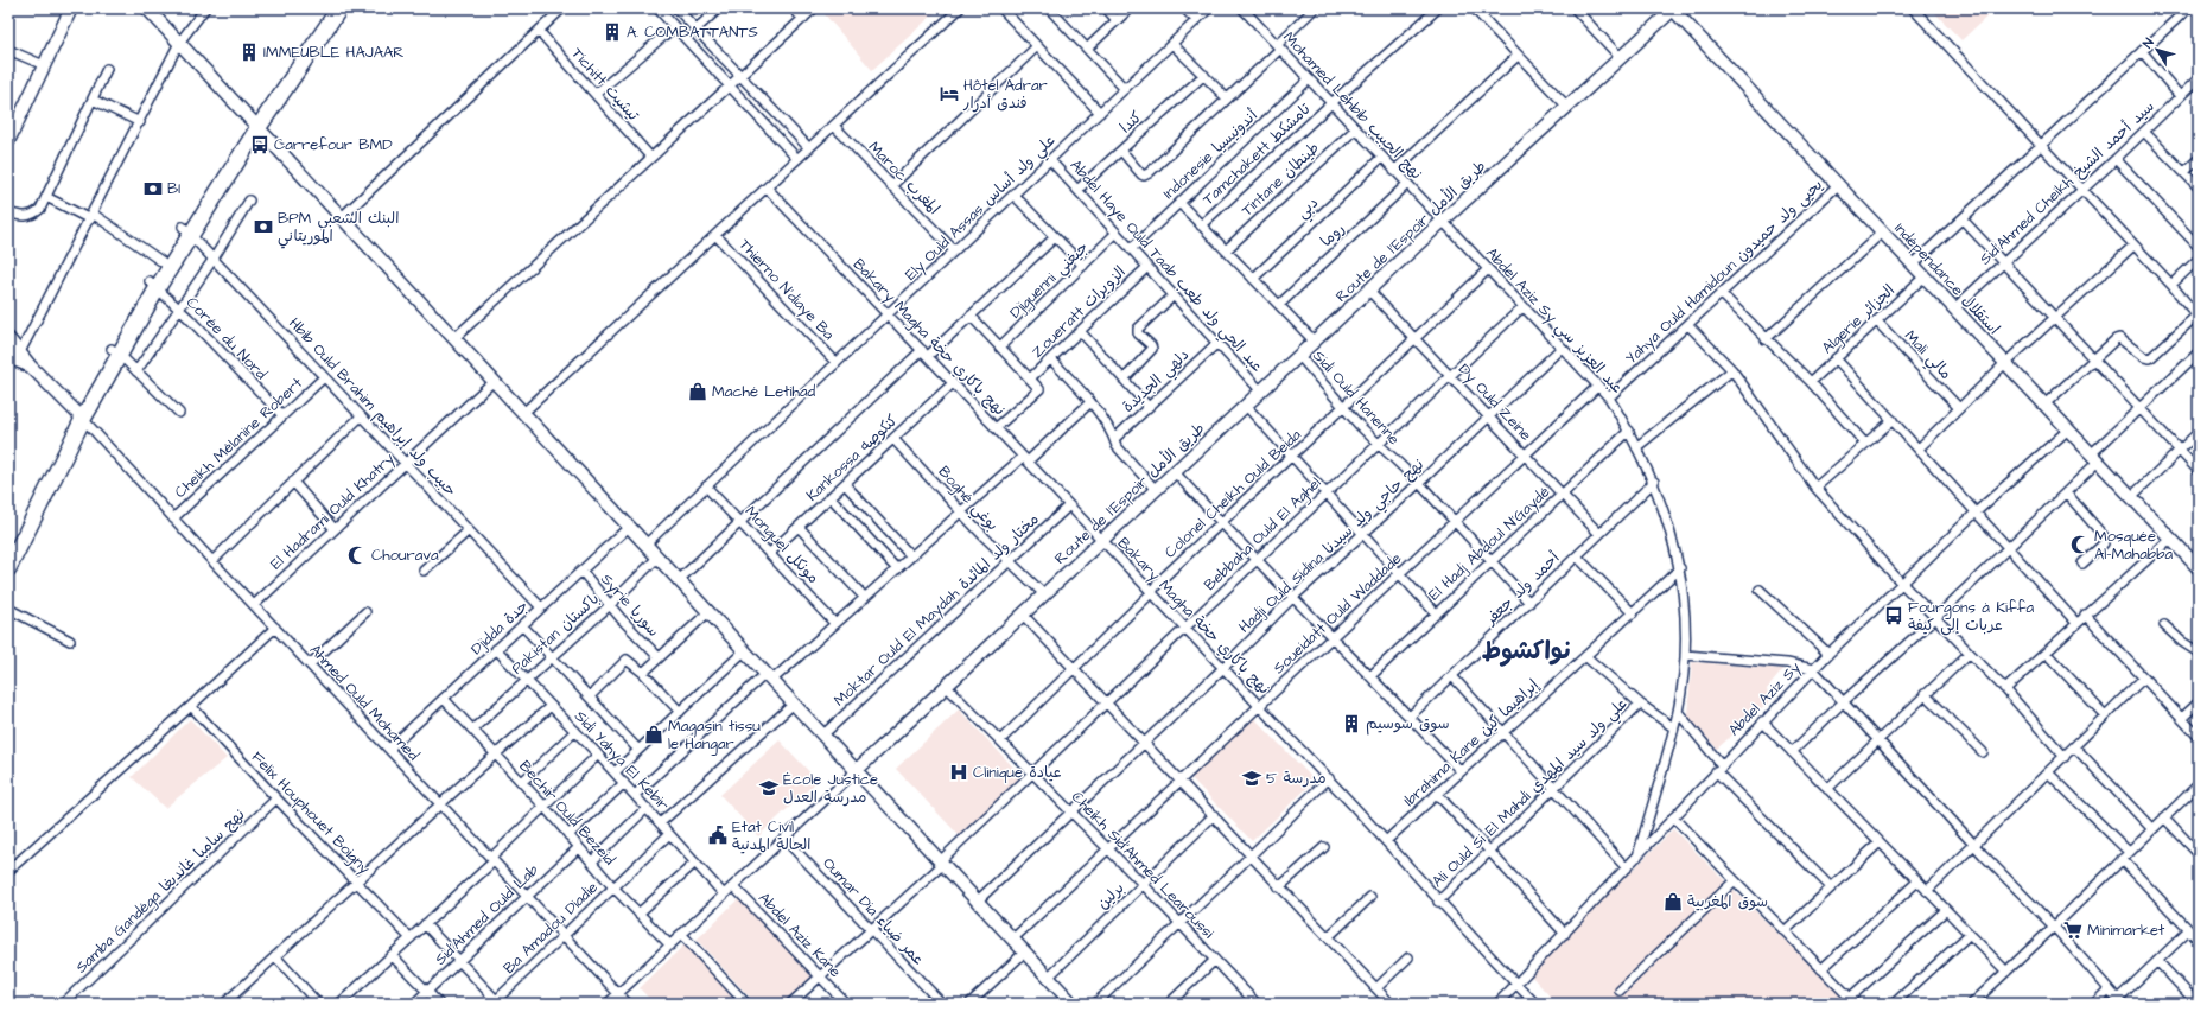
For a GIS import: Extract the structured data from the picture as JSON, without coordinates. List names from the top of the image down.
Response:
{
  "streets": {
    "street": [
      "Tichitt تيشيت",
      "Mohamed Lehbib نهج الحبيب",
      "كندا",
      "Indonesie أندونيسيا",
      "Tamchakett تامشكط",
      "Maroc المغرب",
      "Tintane طينطان",
      "Sid'Ahmed Cheikh سيد أحمد الشيخ",
      "Ely Ould Assas علي ولد أساس",
      "دبي",
      "Route de l’Espoir طريق الأمل",
      "روما",
      "Abdel Haye Ould Taab عبد الحي ولد طعب",
      "Yahya Ould Hamidoun يحيى ولد حميدون",
      "Indépendance استقلال",
      "Djiguenni جيغني",
      "Thierno N'diaye Ba",
      "Zoueratt الزويرات",
      "Algerie الجزائر",
      "Abdel Aziz Sy عبد العزيز سي",
      "Bakary Magha نهج باكاري حخة",
      "Corée du Nord",
      "Mali مالي",
      "دلهي الجديدة",
      "Sidi Ould Hanenne",
      "Dy Ould Zeine",
      "Hbib Ould Brahim حبيب ولد إبراهيم",
      "Cheikh Mélanine Robert",
      "Kankossa كنكوصه",
      "Colonel Cheikh Ould Beida",
      "Boghé بوغي",
      "El Hadrami Ould Khatry",
      "Bebbaha Ould El Aghel",
      "El Hadj Abdoul N'Gaydé",
      "Monguel مونكل",
      "Hadji Ould Sidina نهج حاجي ولد سيدنا",
      "أحمد ولد جعفر",
      "Syrie سوريا",
      "Moktar Ould El Maydah مختار ولد المائدة",
      "Soueidatt Ould Waddade",
      "Djidda جدة",
      "Pakistan باكستان",
      "Abdel Aziz Sy",
      "Ahmed Ould Mohamed",
      "Ibrahima Kane إبراهيما كين",
      "Sidi Yahya El Kebir",
      "Ali Ould Si El Mahdi علي ولد سيد المهدي",
      "Felix Houphouet Boigny",
      "Bechir Ould Bezeid",
      "Cheikh Sid'Ahmed Learoussi",
      "Samba Gandéga نهج سامبا غانديغا",
      "برلين",
      "Oumar Dia عمر ضياء",
      "Sid'Ahmed Ould Lab",
      "Ba Amadou Diadie",
      "Abdel Aziz Kane"
    ]
  },
  "crossings": [
    ["Mohamed Lehbib نهج الحبيب", "Indonesie أندونيسيا"],
    ["Mohamed Lehbib نهج الحبيب", "Tamchakett تامشكط"],
    ["Mohamed Lehbib نهج الحبيب", "Tintane طينطان"],
    ["Mohamed Lehbib نهج الحبيب", "دبي"],
    ["Mohamed Lehbib نهج الحبيب", "Route de l’Espoir طريق الأمل"],
    ["Mohamed Lehbib نهج الحبيب", "روما"],
    ["Mohamed Lehbib نهج الحبيب", "Abdel Aziz Sy عبد العزيز سي"],
    ["كندا", "Abdel Haye Ould Taab عبد الحي ولد طعب"],
    ["Indonesie أندونيسيا", "Abdel Haye Ould Taab عبد الحي ولد طعب"],
    ["Maroc المغرب", "Ely Ould Assas علي ولد أساس"],
    ["Sid'Ahmed Cheikh سيد أحمد الشيخ", "Indépendance استقلال"],
    ["Ely Ould Assas علي ولد أساس", "Abdel Haye Ould Taab عبد الحي ولد طعب"],
    ["Ely Ould Assas علي ولد أساس", "Thierno N'diaye Ba"],
    ["Ely Ould Assas علي ولد أساس", "Bakary Magha نهج باكاري حخة"],
    ["Ely Ould Assas علي ولد أساس", "Monguel مونكل"],
    ["Route de l’Espoir طريق الأمل", "Abdel Haye Ould Taab عبد الحي ولد طعب"],
    ["Route de l’Espoir طريق الأمل", "Indépendance استقلال"],
    ["Route de l’Espoir طريق الأمل", "Abdel Aziz Sy عبد العزيز سي"],
    ["Route de l’Espoir طريق الأمل", "Bakary Magha نهج باكاري حخة"],
    ["Route de l’Espoir طريق الأمل", "Sidi Ould Hanenne"],
    ["Route de l’Espoir طريق الأمل", "Dy Ould Zeine"],
    ["Route de l’Espoir طريق الأمل", "Boghé بوغي"],
    ["Route de l’Espoir طريق الأمل", "Ahmed Ould Mohamed"],
    ["Route de l’Espoir طريق الأمل", "Sidi Yahya El Kebir"],
    ["Route de l’Espoir طريق الأمل", "Bechir Ould Bezeid"],
    ["Route de l’Espoir طريق الأمل", "Cheikh Sid'Ahmed Learoussi"],
    ["Route de l’Espoir طريق الأمل", "Oumar Dia عمر ضياء"],
    ["Route de l’Espoir طريق الأمل", "Abdel Aziz Kane"],
    ["Abdel Haye Ould Taab عبد الحي ولد طعب", "Djiguenni جيغني"],
    ["Abdel Haye Ould Taab عبد الحي ولد طعب", "Zoueratt الزويرات"],
    ["Abdel Haye Ould Taab عبد الحي ولد طعب", "دلهي الجديدة"],
    ["Yahya Ould Hamidoun يحيى ولد حميدون", "Indépendance استقلال"],
    ["Yahya Ould Hamidoun يحيى ولد حميدون", "Abdel Aziz Sy عبد العزيز سي"],
    ["Indépendance استقلال", "Algerie الجزائر"],
    ["Indépendance استقلال", "Abdel Aziz Sy"],
    ["Algerie الجزائر", "Mali مالي"],
    ["Abdel Aziz Sy عبد العزيز سي", "Colonel Cheikh Ould Beida"],
    ["Abdel Aziz Sy عبد العزيز سي", "Bebbaha Ould El Aghel"],
    ["Abdel Aziz Sy عبد العزيز سي", "El Hadj Abdoul N'Gaydé"],
    ["Abdel Aziz Sy عبد العزيز سي", "Hadji Ould Sidina نهج حاجي ولد سيدنا"],
    ["Abdel Aziz Sy عبد العزيز سي", "أحمد ولد جعفر"],
    ["Abdel Aziz Sy عبد العزيز سي", "Soueidatt Ould Waddade"],
    ["Abdel Aziz Sy عبد العزيز سي", "Abdel Aziz Sy"],
    ["Abdel Aziz Sy عبد العزيز سي", "Ibrahima Kane إبراهيما كين"],
    ["Bakary Magha نهج باكاري حخة", "Kankossa كنكوصه"],
    ["Bakary Magha نهج باكاري حخة", "Colonel Cheikh Ould Beida"],
    ["Bakary Magha نهج باكاري حخة", "Bebbaha Ould El Aghel"],
    ["Bakary Magha نهج باكاري حخة", "Hadji Ould Sidina نهج حاجي ولد سيدنا"],
    ["Bakary Magha نهج باكاري حخة", "Moktar Ould El Maydah مختار ولد المائدة"],
    ["Bakary Magha نهج باكاري حخة", "Soueidatt Ould Waddade"],
    ["Bakary Magha نهج باكاري حخة", "Abdel Aziz Sy"],
    ["Bakary Magha نهج باكاري حخة", "Ibrahima Kane إبراهيما كين"],
    ["Bakary Magha نهج باكاري حخة", "Ali Ould Si El Mahdi علي ولد سيد المهدي"],
    ["Corée du Nord", "Cheikh Mélanine Robert"],
    ["Sidi Ould Hanenne", "Colonel Cheikh Ould Beida"],
    ["Sidi Ould Hanenne", "Bebbaha Ould El Aghel"],
    ["Sidi Ould Hanenne", "El Hadj Abdoul N'Gaydé"],
    ["Sidi Ould Hanenne", "Hadji Ould Sidina نهج حاجي ولد سيدنا"],
    ["Sidi Ould Hanenne", "أحمد ولد جعفر"],
    ["Sidi Ould Hanenne", "Soueidatt Ould Waddade"],
    ["Dy Ould Zeine", "Colonel Cheikh Ould Beida"],
    ["Dy Ould Zeine", "Bebbaha Ould El Aghel"],
    ["Dy Ould Zeine", "El Hadj Abdoul N'Gaydé"],
    ["Dy Ould Zeine", "Hadji Ould Sidina نهج حاجي ولد سيدنا"],
    ["Dy Ould Zeine", "أحمد ولد جعفر"],
    ["Dy Ould Zeine", "Soueidatt Ould Waddade"],
    ["Hbib Ould Brahim حبيب ولد إبراهيم", "Cheikh Mélanine Robert"],
    ["Hbib Ould Brahim حبيب ولد إبراهيم", "El Hadrami Ould Khatry"],
    ["Hbib Ould Brahim حبيب ولد إبراهيم", "Djidda جدة"],
    ["Cheikh Mélanine Robert", "Ahmed Ould Mohamed"],
    ["Kankossa كنكوصه", "Boghé بوغي"],
    ["Kankossa كنكوصه", "Monguel مونكل"],
    ["Colonel Cheikh Ould Beida", "Cheikh Sid'Ahmed Learoussi"],
    ["Boghé بوغي", "Moktar Ould El Maydah مختار ولد المائدة"],
    ["El Hadrami Ould Khatry", "Ahmed Ould Mohamed"],
    ["Bebbaha Ould El Aghel", "Cheikh Sid'Ahmed Learoussi"],
    ["Bebbaha Ould El Aghel", "Oumar Dia عمر ضياء"],
    ["Bebbaha Ould El Aghel", "Abdel Aziz Kane"],
    ["Hadji Ould Sidina نهج حاجي ولد سيدنا", "Cheikh Sid'Ahmed Learoussi"],
    ["Syrie سوريا", "Djidda جدة"],
    ["Syrie سوريا", "Pakistan باكستان"],
    ["Soueidatt Ould Waddade", "Cheikh Sid'Ahmed Learoussi"],
    ["Djidda جدة", "Ahmed Ould Mohamed"],
    ["Djidda جدة", "Sidi Yahya El Kebir"],
    ["Djidda جدة", "Bechir Ould Bezeid"],
    ["Pakistan باكستان", "Sidi Yahya El Kebir"],
    ["Pakistan باكستان", "Bechir Ould Bezeid"],
    ["Ahmed Ould Mohamed", "Sid'Ahmed Ould Lab"],
    ["Ahmed Ould Mohamed", "Ba Amadou Diadie"],
    ["Sidi Yahya El Kebir", "Ba Amadou Diadie"],
    ["Felix Houphouet Boigny", "Samba Gandéga نهج سامبا غانديغا"],
    ["Bechir Ould Bezeid", "Sid'Ahmed Ould Lab"],
    ["Bechir Ould Bezeid", "Ba Amadou Diadie"],
    ["Cheikh Sid'Ahmed Learoussi", "برلين"]
  ],
  "districts": ["نواكشوط"],
  "places": {
    "building": ["A. COMBATTANTS", "IMMEUBLE HAJAAR", "سوق سوسيم"],
    "hotel": ["Hôtel Adrar فندق أدرار"],
    "bus stop": ["Carrefour BMD", "Fourgons à Kiffa عربات إلى كيفة"],
    "bank": ["BI", "BPM البنك الشعبي الموريتاني"],
    "shop": ["Maché Letihad", "Magasin tissu le Hangar", "سوق المغربية"],
    "mosque": ["Mosquée Al-Mahabba", "Chourava"],
    "hospital": ["Clinique عيادة"],
    "school or university": ["مدرسة 5", "École Justice مدرسة العدل"],
    "public building": ["Etat Civil الحالة المدنية"],
    "supermarket": ["Minimarket"]
  },
  "north": "top left"
}
